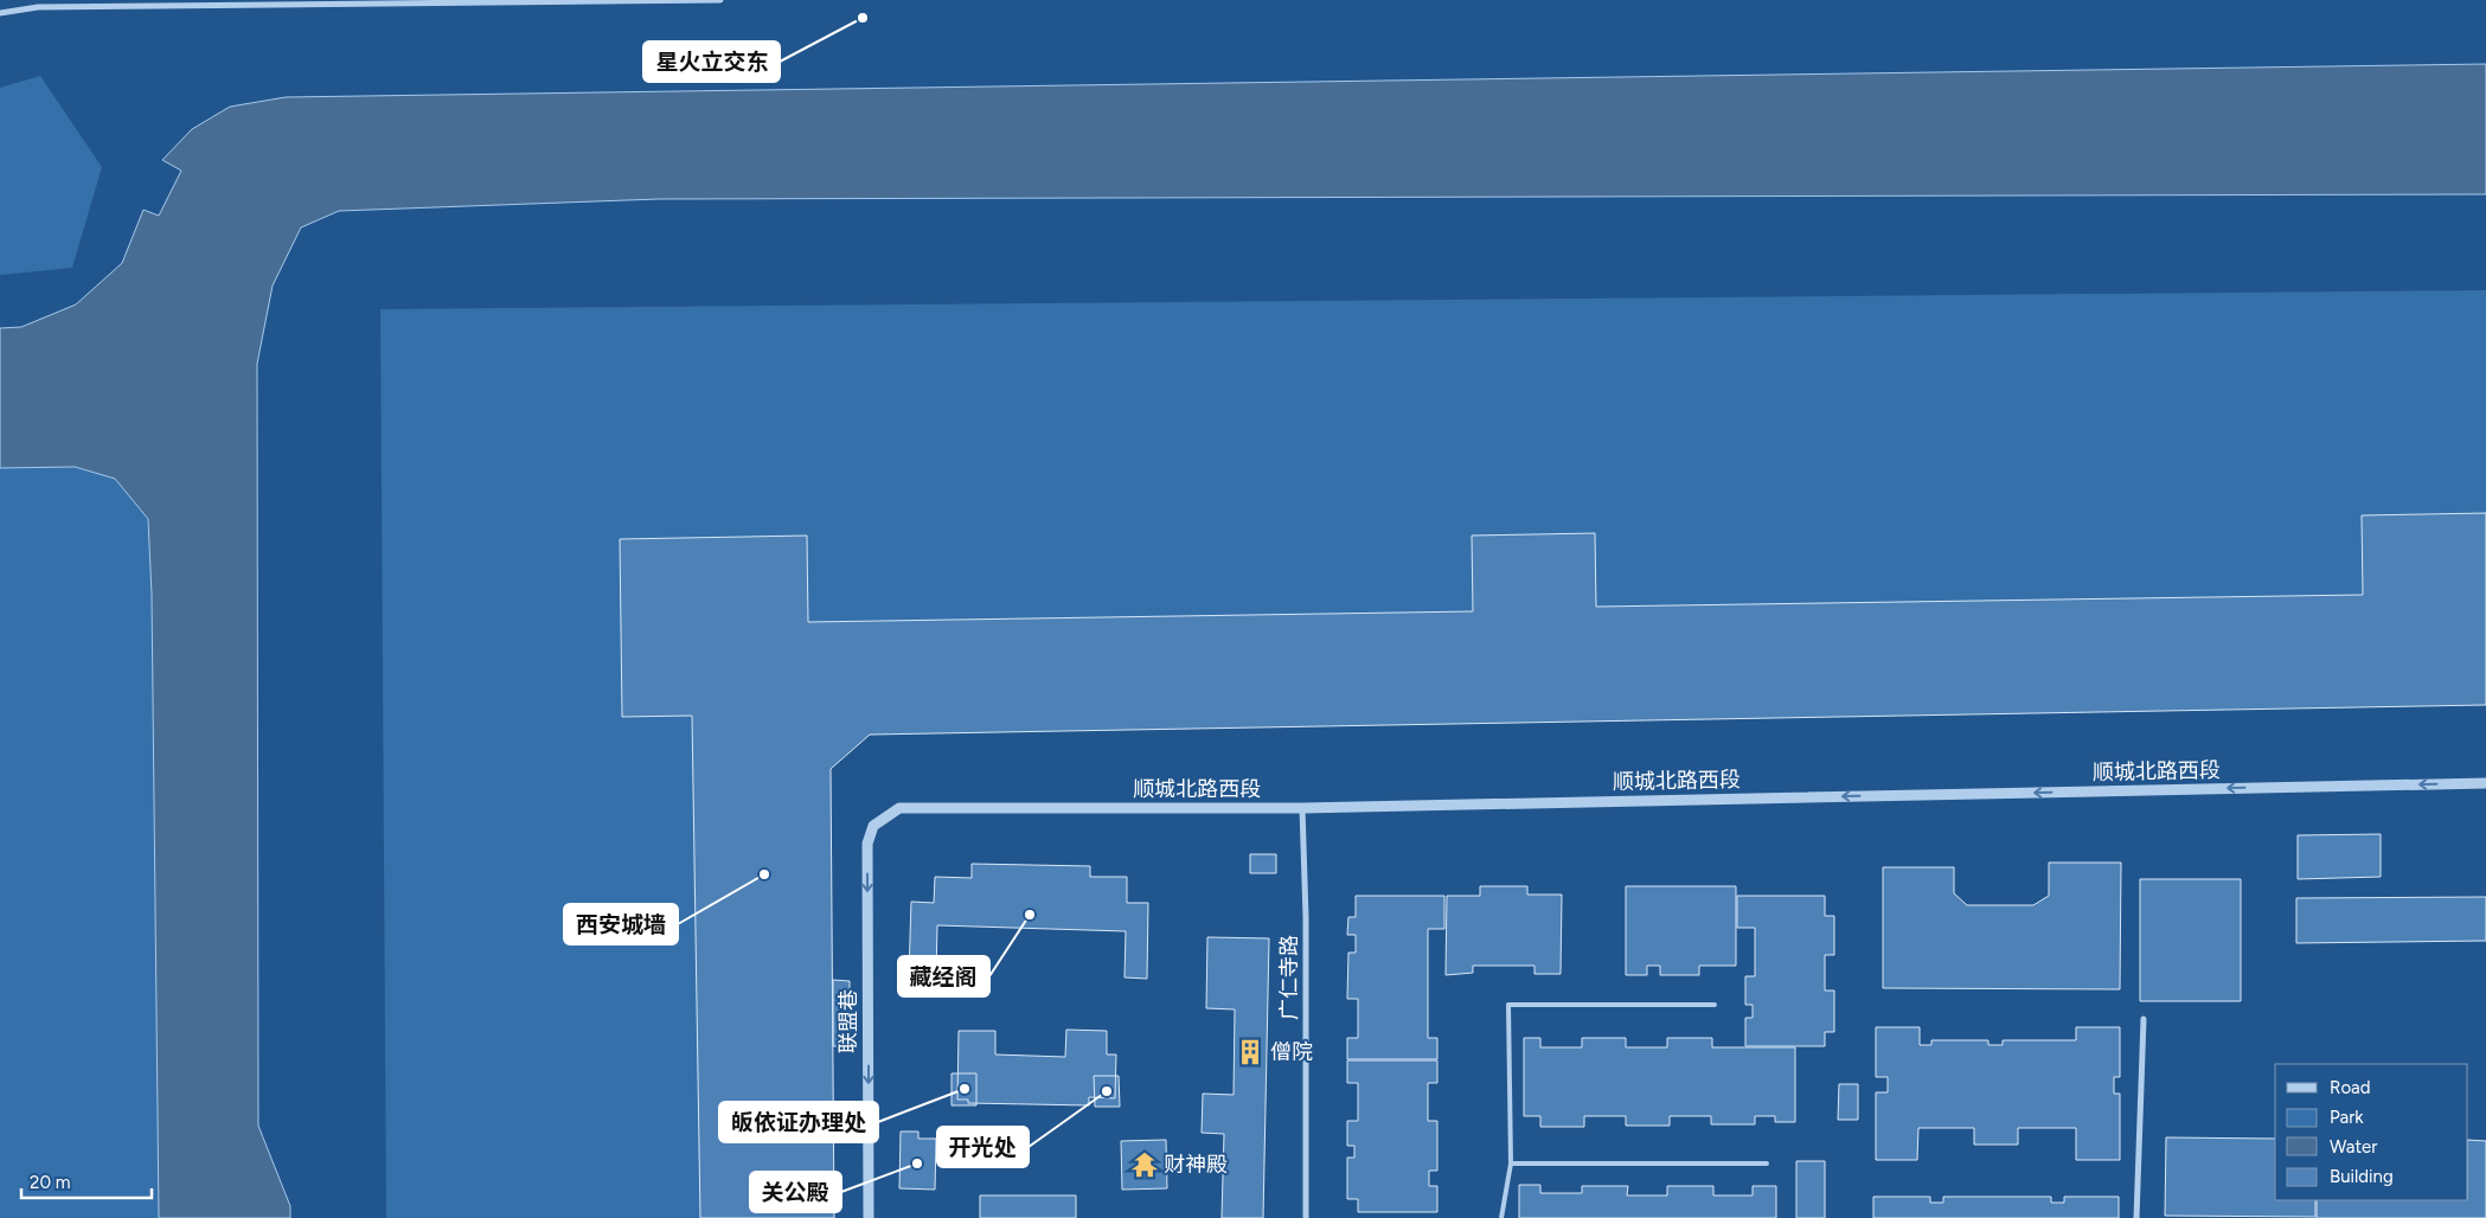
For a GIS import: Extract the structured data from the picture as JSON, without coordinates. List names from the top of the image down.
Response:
{
  "streets": {
    "street": ["顺城北路西段", "广仁寺路", "联盟巷"]
  },
  "crossings": [
    ["顺城北路西段", "广仁寺路"],
    ["顺城北路西段", "联盟巷"]
  ],
  "one_way": ["顺城北路西段", "联盟巷"],
  "places": {
    "other": [
      "星火立交东",
      "西安城墙",
      "藏经阁",
      "皈依证办理处",
      "开光处",
      "关公殿"
    ],
    "building": ["僧院"],
    "temple": ["财神殿"]
  },
  "legend": [
    "Road",
    "Park",
    "Water",
    "Building"
  ],
  "scale_bar": "20 m"
}
